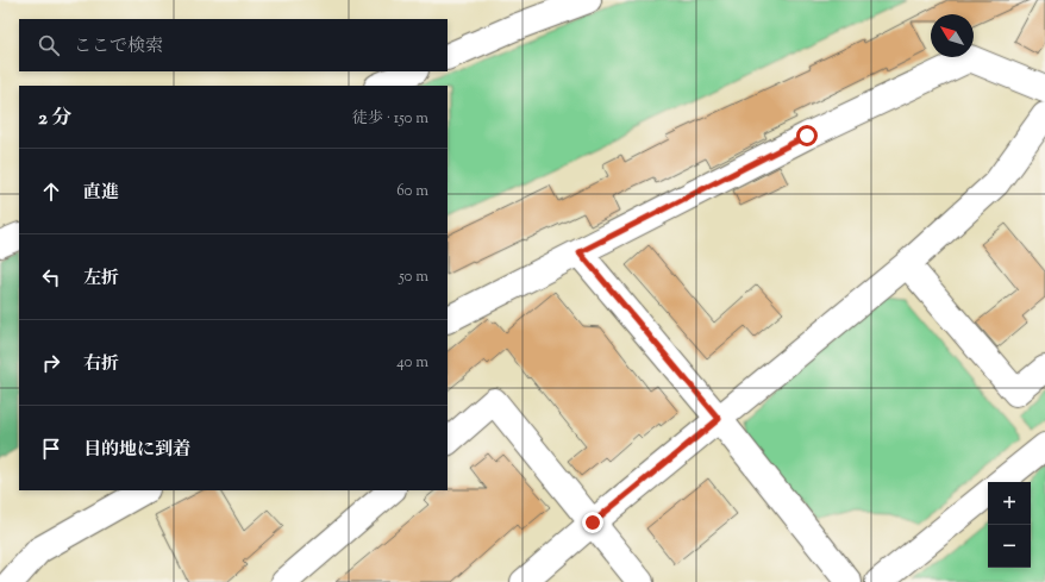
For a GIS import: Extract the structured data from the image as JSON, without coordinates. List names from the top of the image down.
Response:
{
  "north": "top left",
  "page": {
    "search": "ここで検索",
    "heading": ["2 分", "徒歩 · 150 m"],
    "list": [
      ["直進", "60 m"],
      ["左折", "50 m"],
      ["右折", "40 m"],
      "目的地に到着"
    ],
    "map_buttons": ["+", "−"]
  }
}
